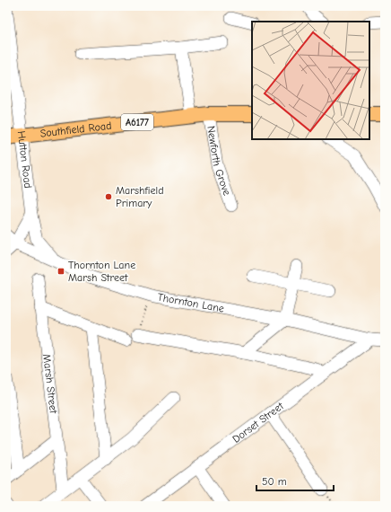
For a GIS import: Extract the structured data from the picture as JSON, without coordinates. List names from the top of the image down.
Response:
{
  "streets": {
    "main road": ["A6177", "Southfield Road"],
    "street": [
      "Hutton Road",
      "Newforth Grove",
      "Thornton Lane",
      "Marsh Street",
      "Dorset Street"
    ]
  },
  "crossings": [
    ["Southfield Road", "Hutton Road"],
    ["Southfield Road", "Newforth Grove"],
    ["Hutton Road", "Thornton Lane"],
    ["Thornton Lane", "Dorset Street"]
  ],
  "places": {
    "other": ["Marshfield Primary"],
    "transit": ["Thornton Lane Marsh Street"]
  },
  "scale_bar": "50 m"
}
